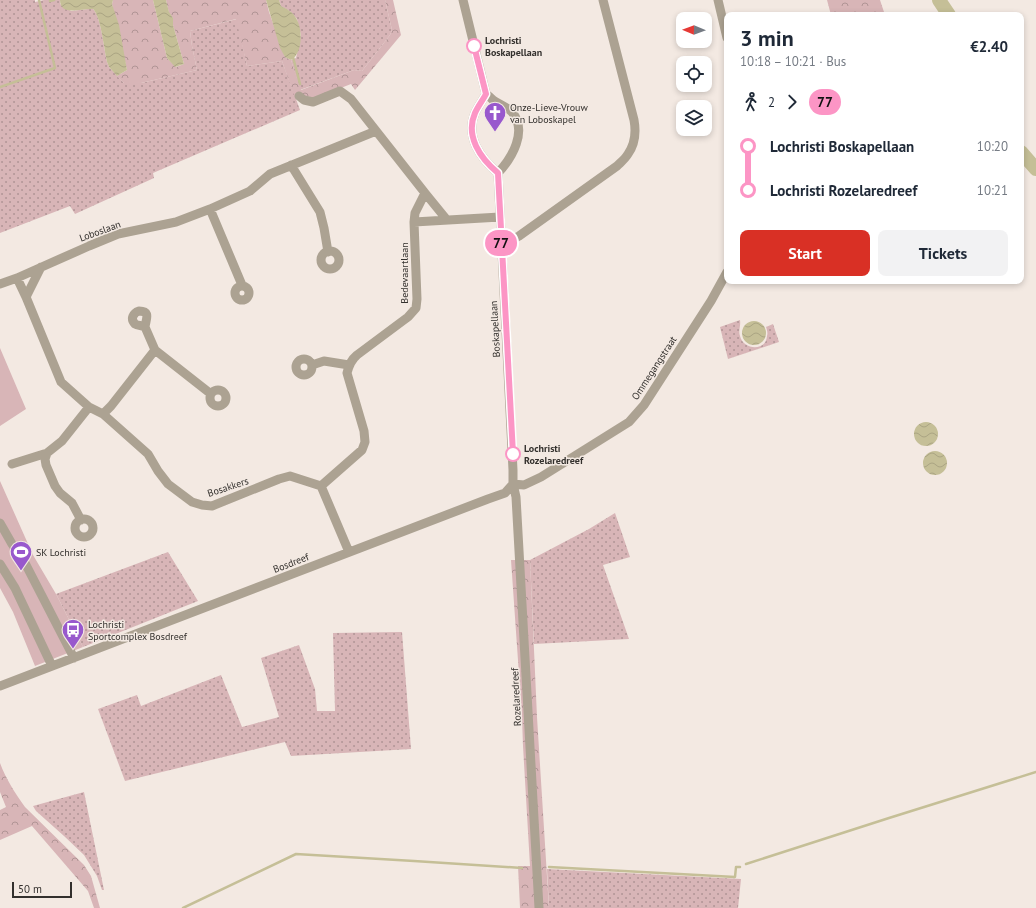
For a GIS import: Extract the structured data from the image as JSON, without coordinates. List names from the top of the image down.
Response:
{
  "streets": {
    "street": [
      "Loboslaan",
      "Bedevaartlaan",
      "Boskapellaan",
      "Ommegangstraat",
      "Bosakkers",
      "Bosdreef",
      "Rozelaredreef"
    ]
  },
  "crossings": [
    ["Loboslaan", "Bosakkers"],
    ["Boskapellaan", "Ommegangstraat"],
    ["Boskapellaan", "Bosdreef"],
    ["Boskapellaan", "Rozelaredreef"],
    ["Ommegangstraat", "Bosdreef"],
    ["Ommegangstraat", "Rozelaredreef"],
    ["Bosdreef", "Rozelaredreef"]
  ],
  "places": {
    "other": ["Lochristi Boskapellaan", "Lochristi Rozelaredreef"],
    "church": ["Onze-Lieve-Vrouw van Loboskapel"],
    "sports": ["SK Lochristi"],
    "bus stop": ["Lochristi Sportcomplex Bosdreef"]
  },
  "lines": ["bus line 77"],
  "scale_bar": "50 m",
  "north": "left",
  "page": {
    "on_map": "77",
    "heading": ["3 min", "10:18 – 10:21 · Bus", "€2.40"],
    "legs": ["2", "77"],
    "list": [
      {
        "name": "Lochristi Boskapellaan",
        "value": "10:20"
      },
      {
        "name": "Lochristi Rozelaredreef",
        "value": "10:21"
      }
    ],
    "buttons": ["Start", "Tickets"],
    "scale": "50 m"
  }
}
